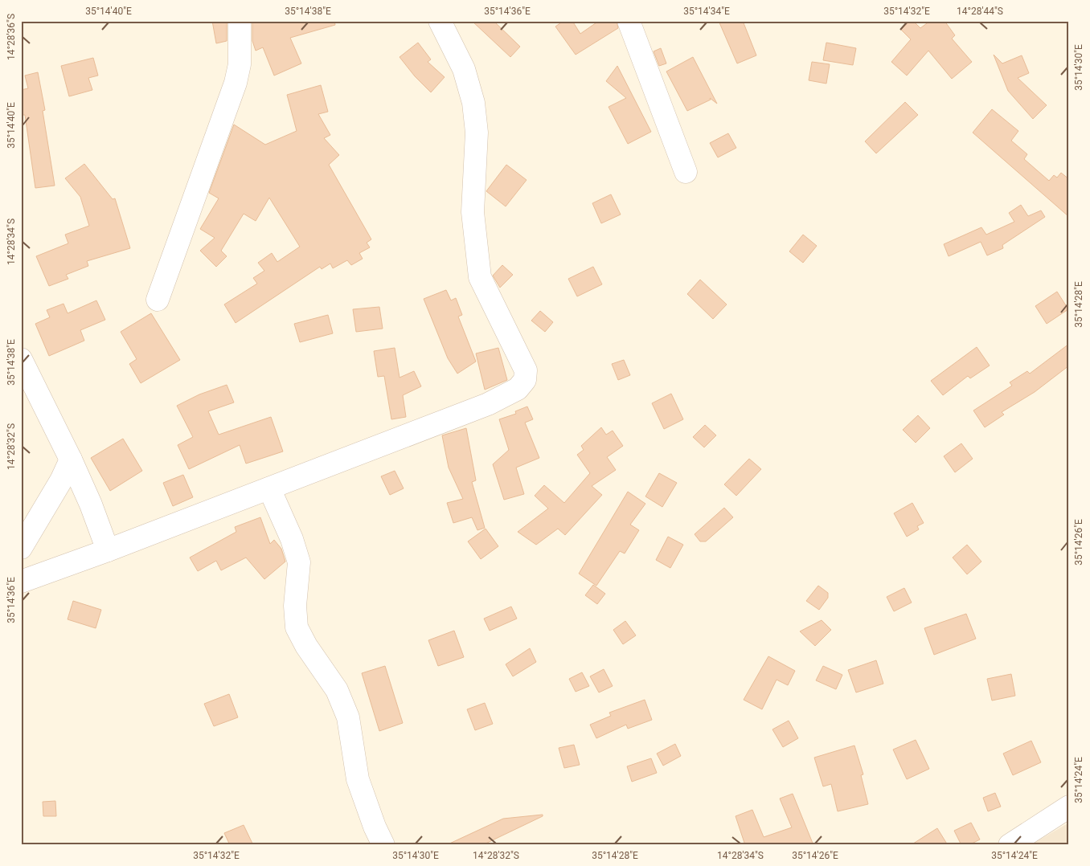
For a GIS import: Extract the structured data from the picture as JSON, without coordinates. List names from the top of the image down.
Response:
{
  "coordinates": [
    "35°14'40\"E",
    "35°14'38\"E",
    "35°14'36\"E",
    "35°14'34\"E",
    "35°14'32\"E",
    "14°28'44\"S",
    "14°28'36\"S",
    "35°14'30\"E",
    "14°28'34\"S",
    "35°14'28\"E",
    "14°28'32\"S",
    "35°14'26\"E",
    "35°14'24\"E"
  ]
}
